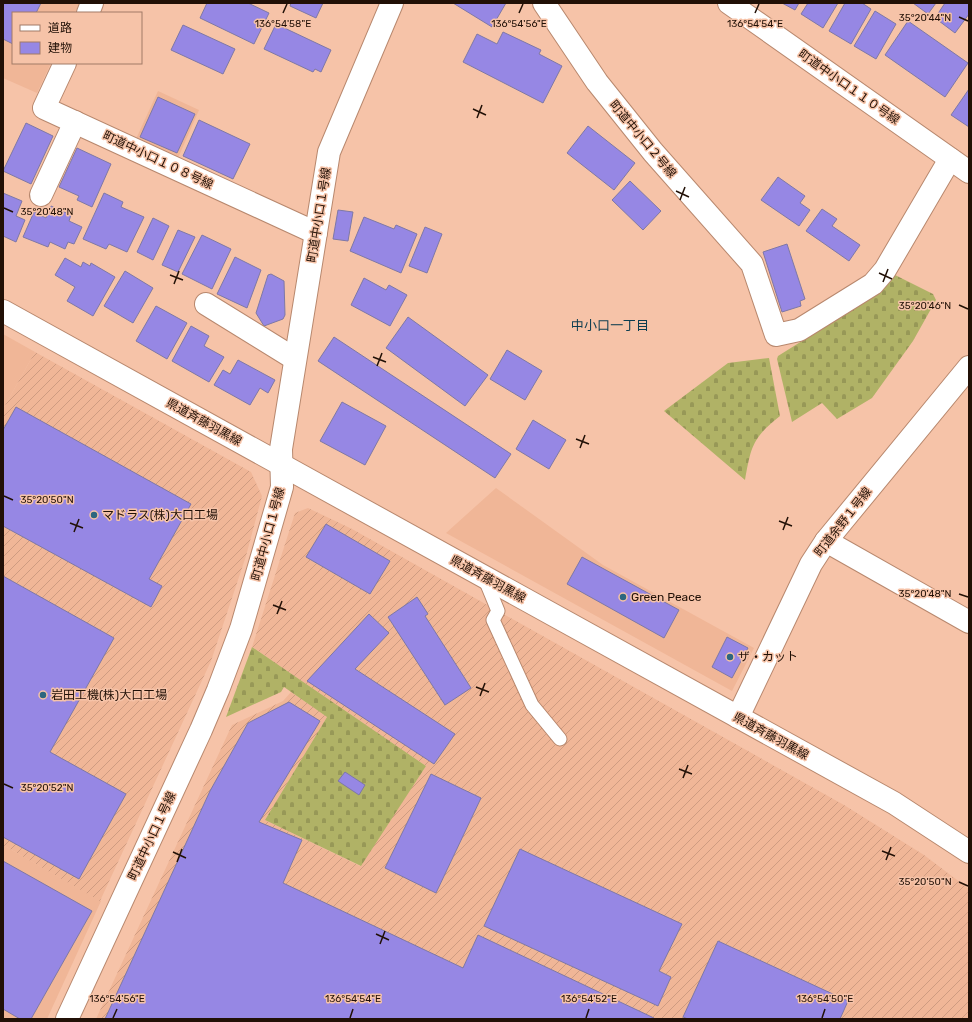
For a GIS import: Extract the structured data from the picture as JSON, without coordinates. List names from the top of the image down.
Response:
{
  "streets": {
    "street": [
      "町道中小口１１０号線",
      "町道中小口２号線",
      "町道中小口１０８号線",
      "町道中小口１号線",
      "県道斉藤羽黒線",
      "町道余野１号線"
    ]
  },
  "crossings": [
    ["町道中小口１１０号線", "町道中小口２号線"],
    ["町道中小口１０８号線", "町道中小口１号線"],
    ["町道中小口１号線", "県道斉藤羽黒線"],
    ["県道斉藤羽黒線", "町道余野１号線"]
  ],
  "districts": ["中小口一丁目"],
  "places": [
    "マドラス(株)大口工場",
    "Green Peace",
    "ザ・カット",
    "岩田工機(株)大口工場"
  ],
  "legend": ["道路", "建物"],
  "coordinates": [
    "35°20'44\"N",
    "136°54'54\"E",
    "136°54'58\"E",
    "136°54'56\"E",
    "35°20'48\"N",
    "35°20'46\"N",
    "35°20'50\"N",
    "35°20'52\"N",
    "136°54'52\"E",
    "136°54'50\"E"
  ]
}
